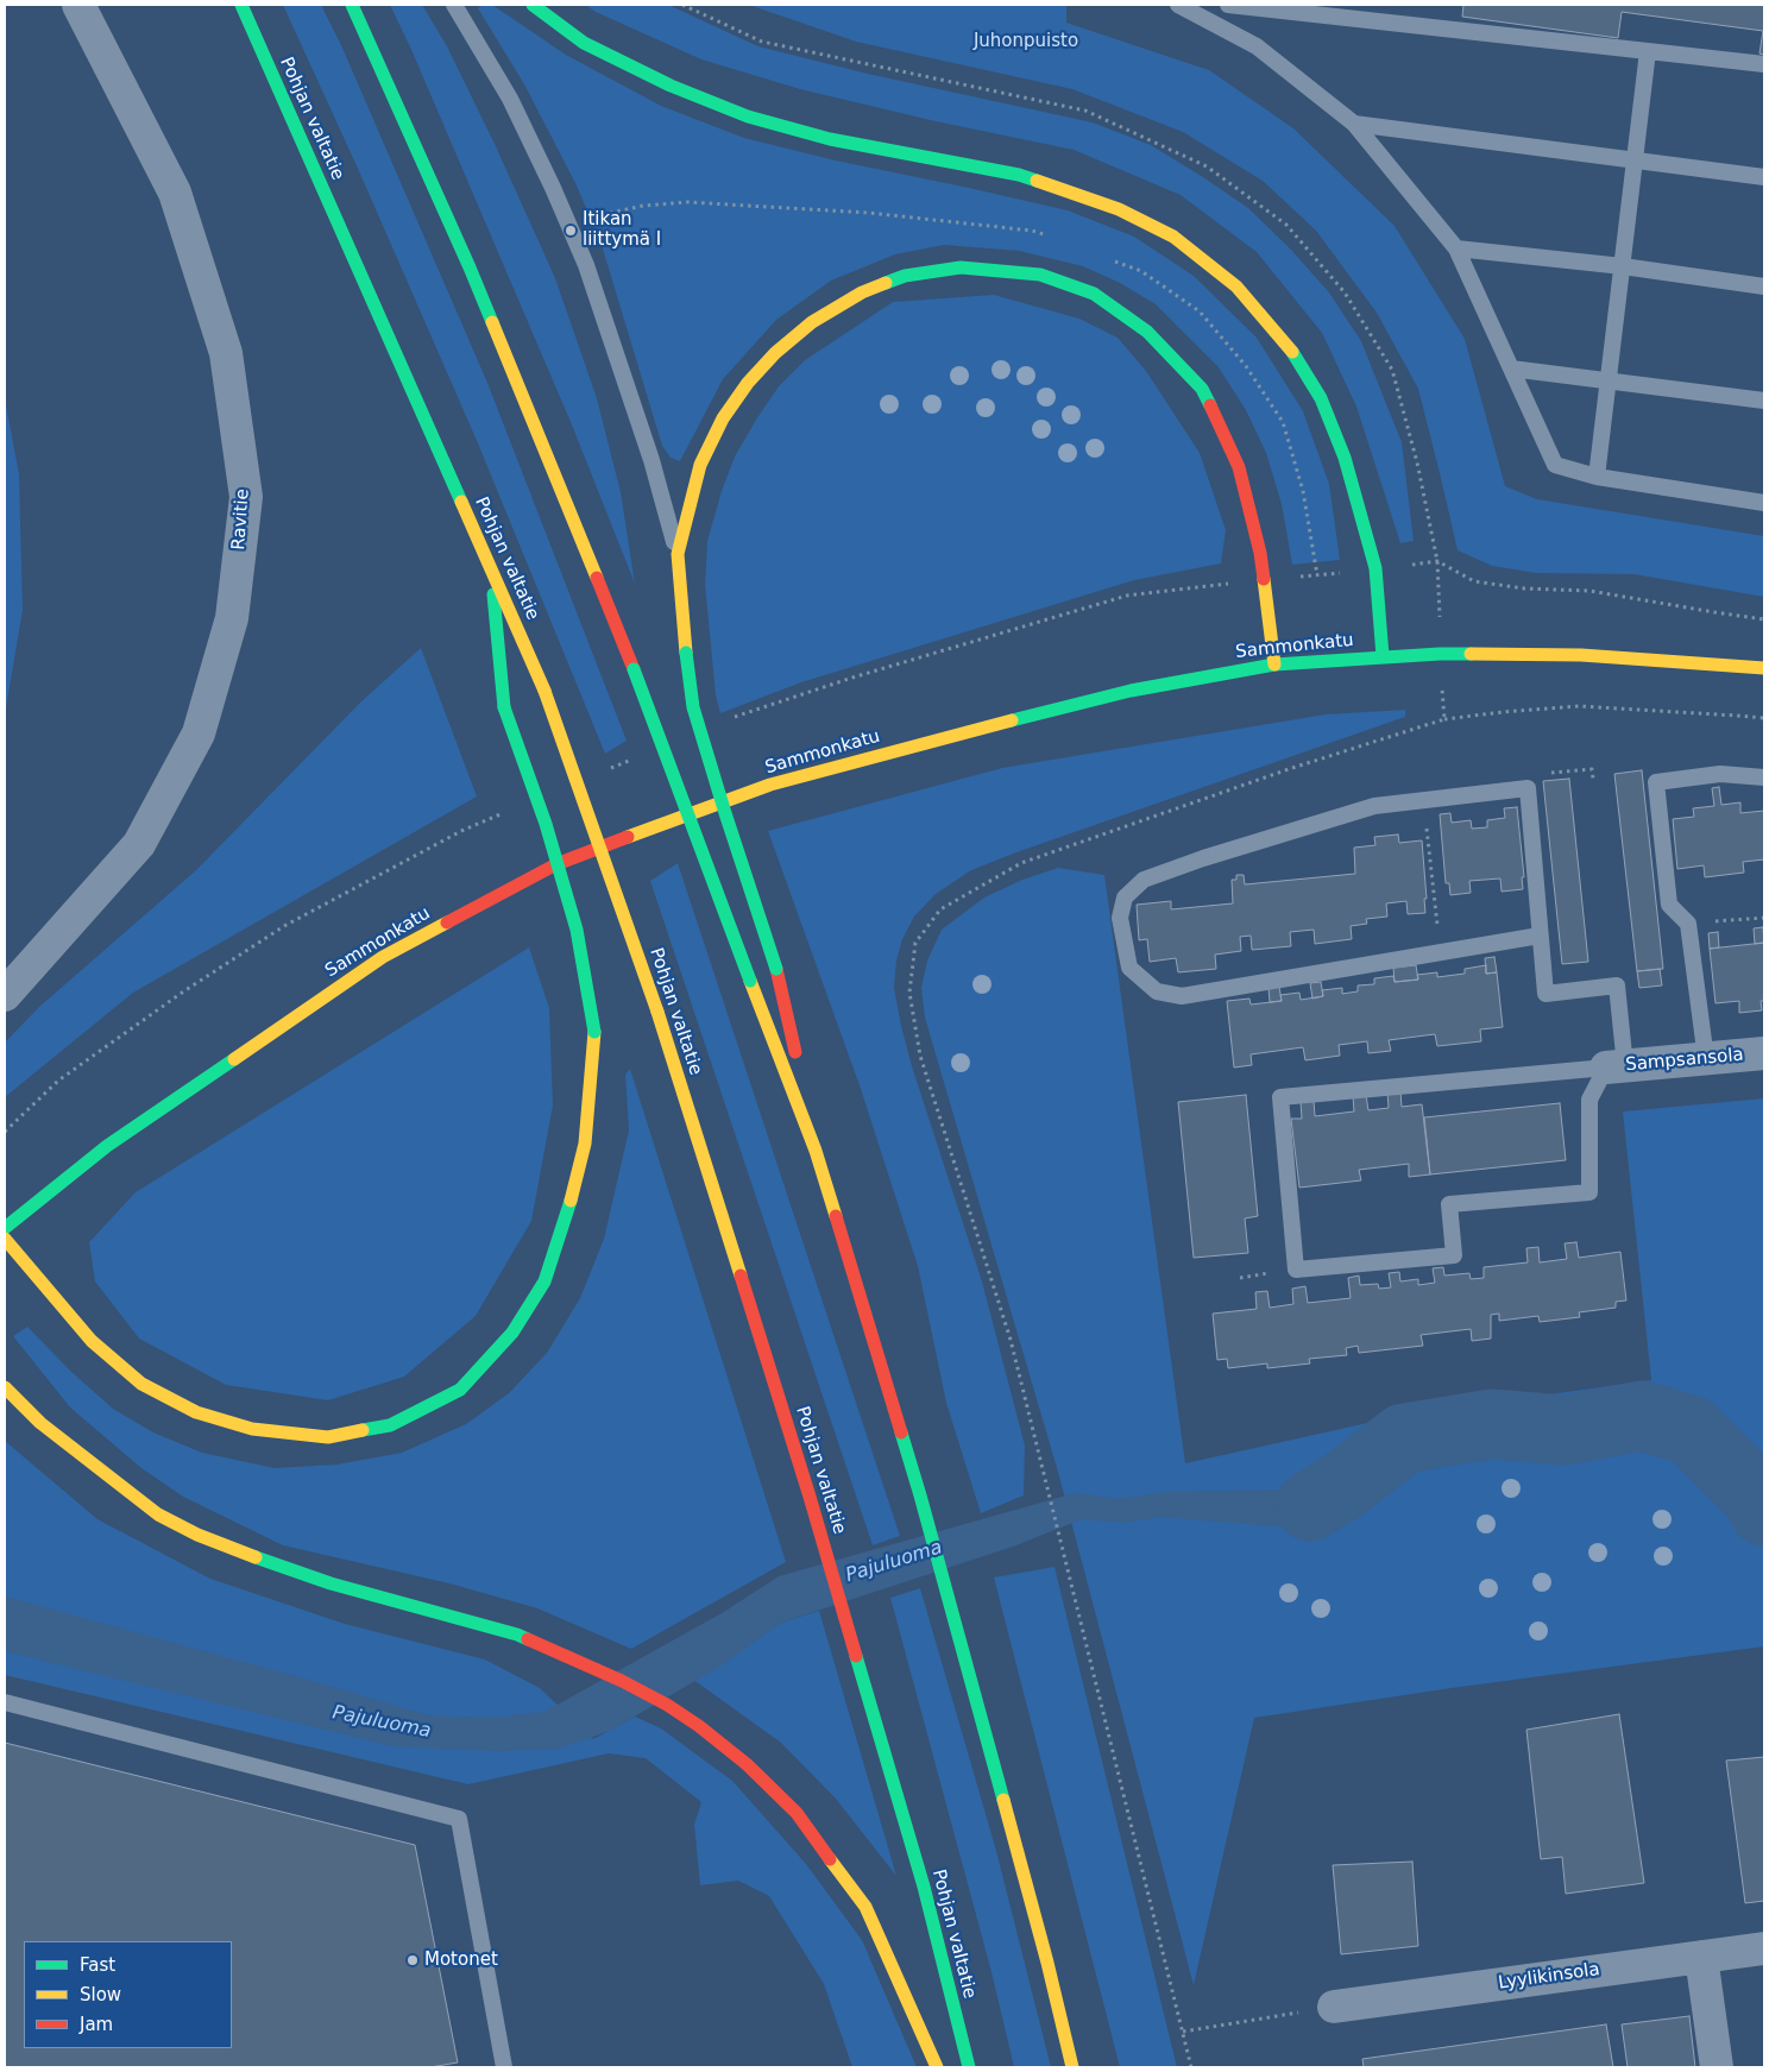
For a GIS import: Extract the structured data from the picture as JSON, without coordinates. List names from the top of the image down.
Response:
{
  "streets": {
    "main road": ["Pohjan valtatie", "Sammonkatu"],
    "street": ["Ravitie", "Sampsansola", "Lyylikinsola"]
  },
  "water": ["Pajuluoma"],
  "parks": ["Juhonpuisto"],
  "places": ["Itikan liittymä I", "Motonet"],
  "legend": ["Fast", "Slow", "Jam"]
}
